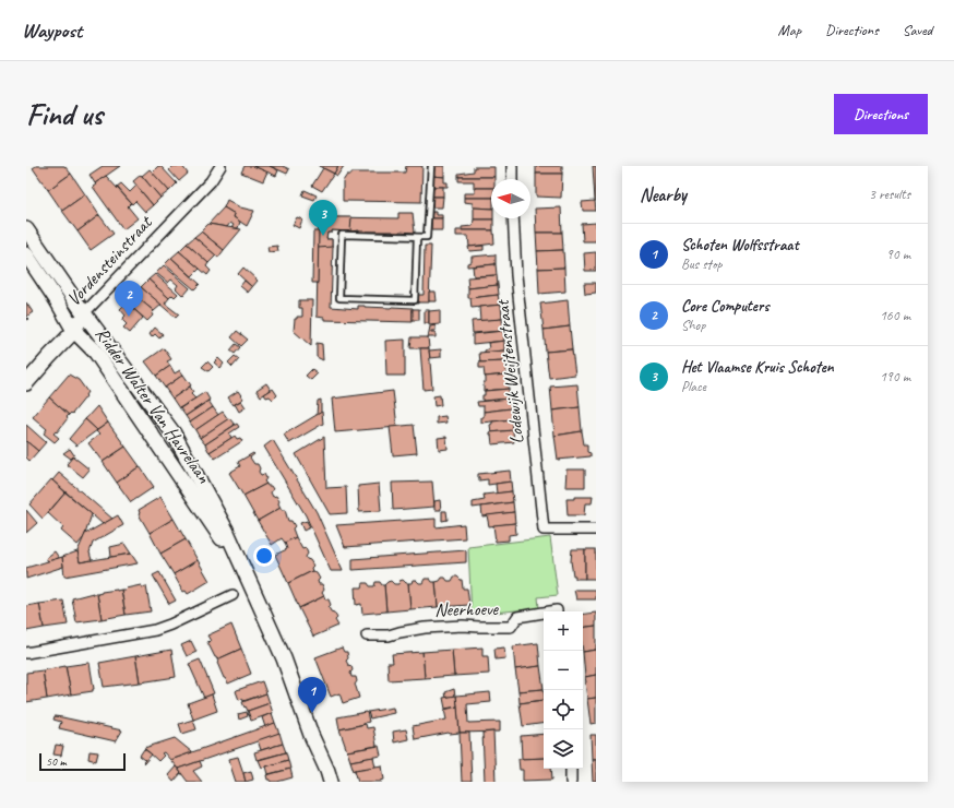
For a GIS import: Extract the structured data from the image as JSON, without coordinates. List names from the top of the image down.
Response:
{
  "streets": {
    "main road": ["Vordensteinstraat", "Ridder Walter Van Havrelaan"],
    "street": ["Lodewijk Weijtenstraat", "Neerhoeve"]
  },
  "crossings": [
    ["Vordensteinstraat", "Ridder Walter Van Havrelaan"]
  ],
  "scale_bar": "50 m",
  "north": "left",
  "page": {
    "header": "Waypost",
    "nav": ["Map", "Directions", "Saved"],
    "buttons": "Directions",
    "title": "Find us",
    "heading": ["Nearby", "3 results"],
    "pins": ["3", "2", "1"],
    "list": [
      {
        "mark": "1",
        "name": "Schoten Wolfsstraat",
        "note": "Bus stop",
        "value": "90 m"
      },
      {
        "mark": "2",
        "name": "Core Computers",
        "note": "Shop",
        "value": "160 m"
      },
      {
        "mark": "3",
        "name": "Het Vlaamse Kruis Schoten",
        "note": "Place",
        "value": "190 m"
      }
    ],
    "map_buttons": ["+", "−"],
    "scale": "50 m"
  }
}
